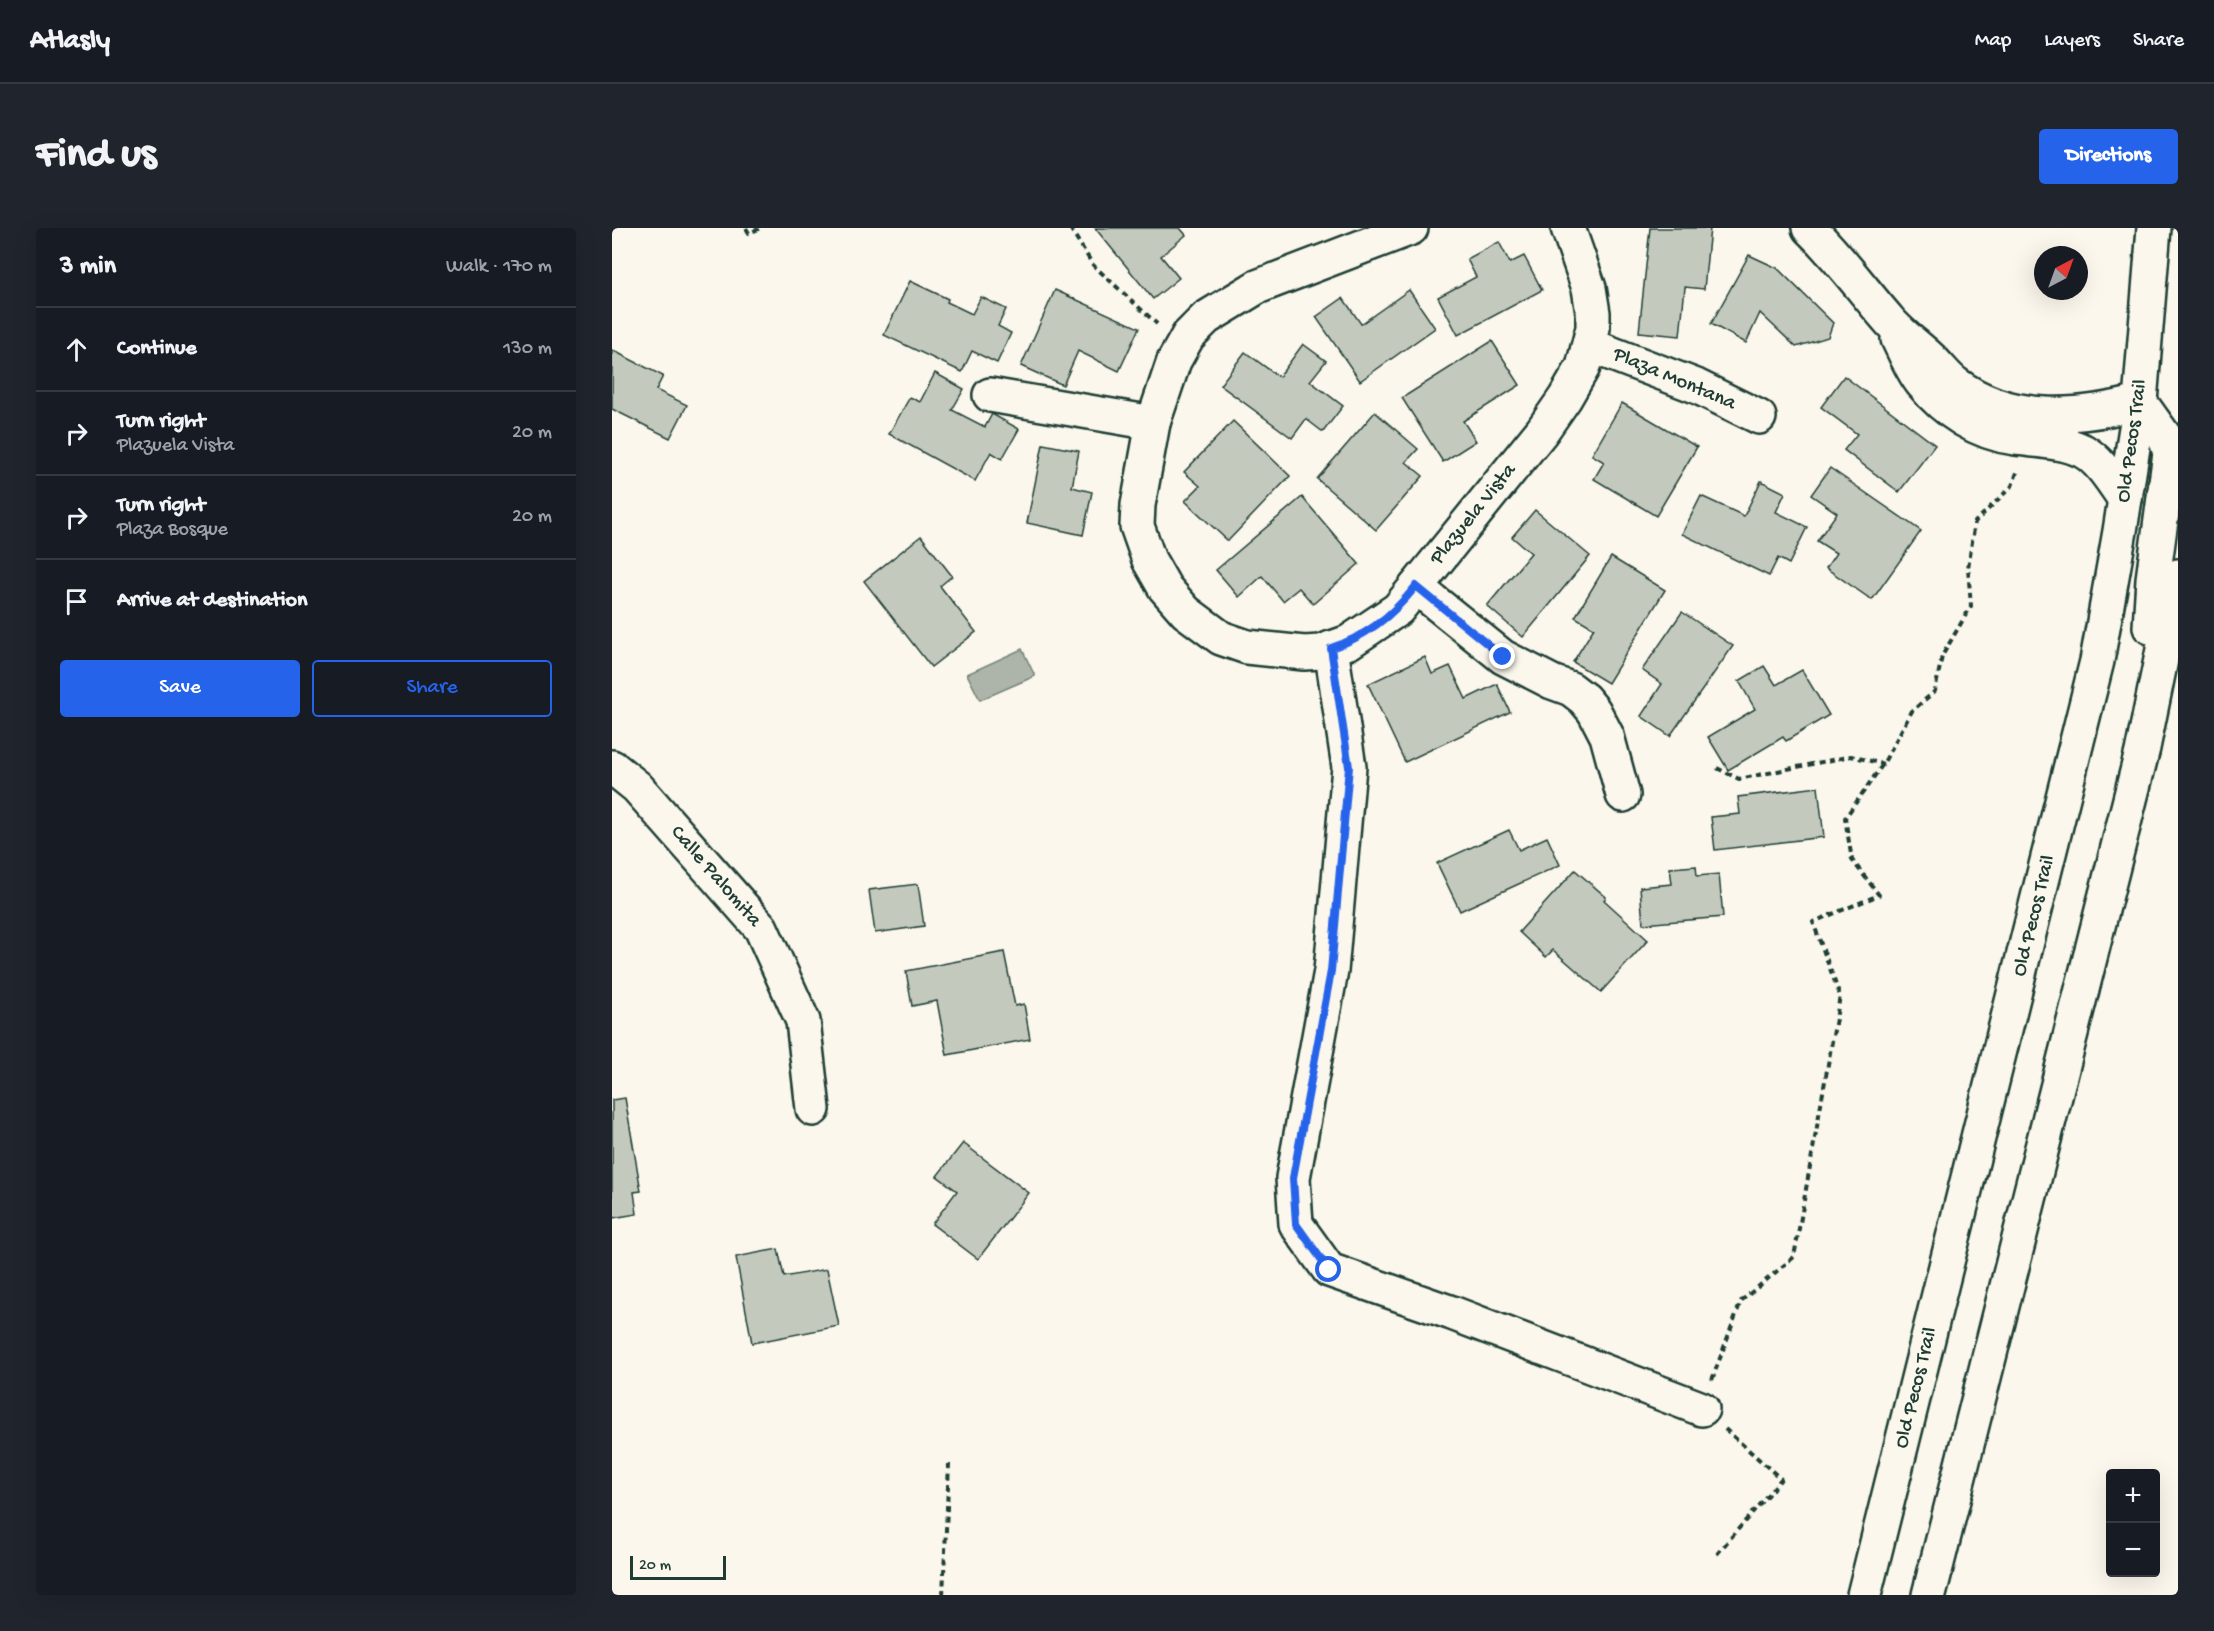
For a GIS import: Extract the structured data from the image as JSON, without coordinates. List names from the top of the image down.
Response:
{
  "streets": {
    "street": [
      "Plaza Montana",
      "Old Pecos Trail",
      "Plazuela Vista",
      "Calle Palomita"
    ]
  },
  "crossings": [
    ["Plaza Montana", "Plazuela Vista"]
  ],
  "scale_bar": "20 m",
  "north": "top right",
  "page": {
    "header": "Atlasly",
    "nav": ["Map", "Layers", "Share"],
    "buttons": [
      "Directions",
      ["Save", "Share"]
    ],
    "title": "Find us",
    "heading": ["3 min", "Walk · 170 m"],
    "list": [
      ["Continue", "130 m"],
      ["Turn right", "Plazuela Vista", "20 m"],
      ["Turn right", "Plaza Bosque", "20 m"],
      "Arrive at destination"
    ],
    "map_buttons": ["+", "−"],
    "scale": "20 m"
  }
}
